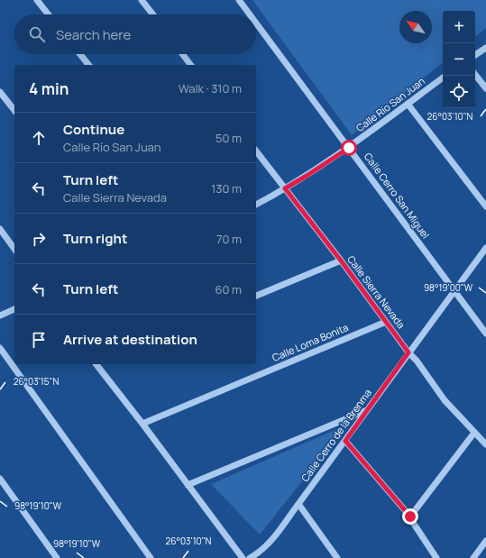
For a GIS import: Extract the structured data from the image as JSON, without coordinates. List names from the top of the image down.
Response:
{
  "streets": {
    "street": [
      "Calle Río San Juan",
      "Calle Cerro San Miguel",
      "Calle Sierra Nevada",
      "Calle Loma Bonita",
      "Calle Cerro de la Brenma"
    ]
  },
  "crossings": [
    ["Calle Río San Juan", "Calle Cerro San Miguel"],
    ["Calle Río San Juan", "Calle Sierra Nevada"],
    ["Calle Cerro San Miguel", "Calle Cerro de la Brenma"],
    ["Calle Sierra Nevada", "Calle Loma Bonita"],
    ["Calle Sierra Nevada", "Calle Cerro de la Brenma"]
  ],
  "north": "top left",
  "page": {
    "map_buttons": ["+", "−"],
    "search": "Search here",
    "heading": ["4 min", "Walk · 310 m"],
    "list": [
      ["Continue", "Calle Río San Juan", "50 m"],
      ["Turn left", "Calle Sierra Nevada", "130 m"],
      ["Turn right", "70 m"],
      ["Turn left", "60 m"],
      "Arrive at destination"
    ]
  },
  "coordinates": [
    "26°03'10\"N",
    "98°19'00\"W",
    "26°03'15\"N",
    "98°19'10\"W"
  ]
}
